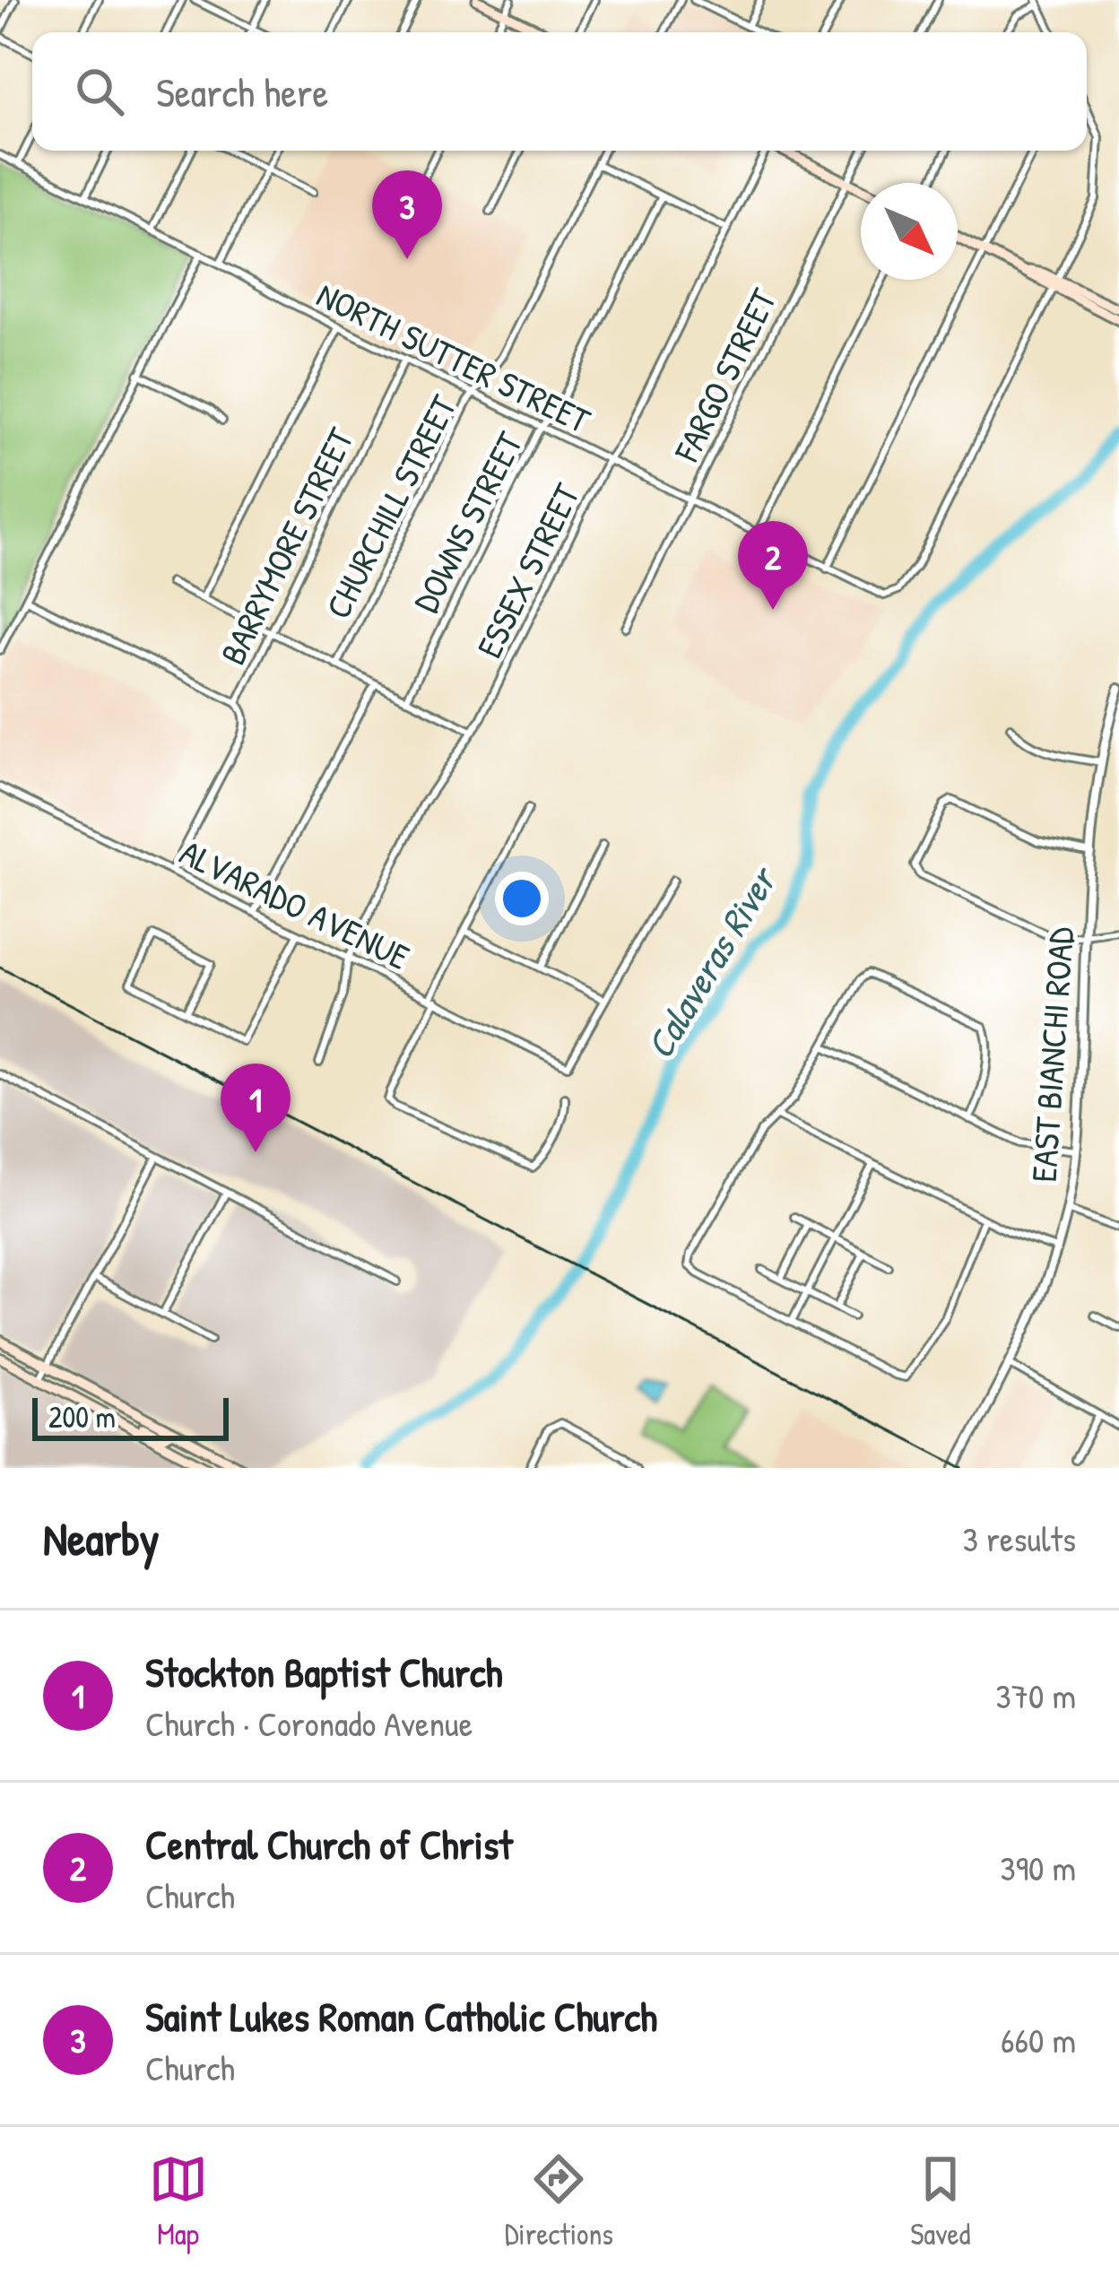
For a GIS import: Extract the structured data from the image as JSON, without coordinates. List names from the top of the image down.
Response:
{
  "streets": {
    "street": [
      "NORTH SUTTER STREET",
      "FARGO STREET",
      "CHURCHILL STREET",
      "DOWNS STREET",
      "BARRYMORE STREET",
      "ESSEX STREET",
      "ALVARADO AVENUE",
      "EAST BIANCHI ROAD"
    ]
  },
  "crossings": [
    ["NORTH SUTTER STREET", "FARGO STREET"],
    ["NORTH SUTTER STREET", "CHURCHILL STREET"],
    ["NORTH SUTTER STREET", "DOWNS STREET"],
    ["NORTH SUTTER STREET", "BARRYMORE STREET"],
    ["NORTH SUTTER STREET", "ESSEX STREET"],
    ["BARRYMORE STREET", "ALVARADO AVENUE"],
    ["ESSEX STREET", "ALVARADO AVENUE"]
  ],
  "water": ["Calaveras River"],
  "scale_bar": "200 m",
  "north": "bottom right",
  "page": {
    "search": "Search here",
    "pins": ["3", "2", "1"],
    "scale": "200 m",
    "heading": ["Nearby", "3 results"],
    "list": [
      {
        "mark": "1",
        "name": "Stockton Baptist Church",
        "note": "Church · Coronado Avenue",
        "value": "370 m"
      },
      {
        "mark": "2",
        "name": "Central Church of Christ",
        "note": "Church",
        "value": "390 m"
      },
      {
        "mark": "3",
        "name": "Saint Lukes Roman Catholic Church",
        "note": "Church",
        "value": "660 m"
      }
    ],
    "nav": ["Map", "Directions", "Saved"]
  }
}
